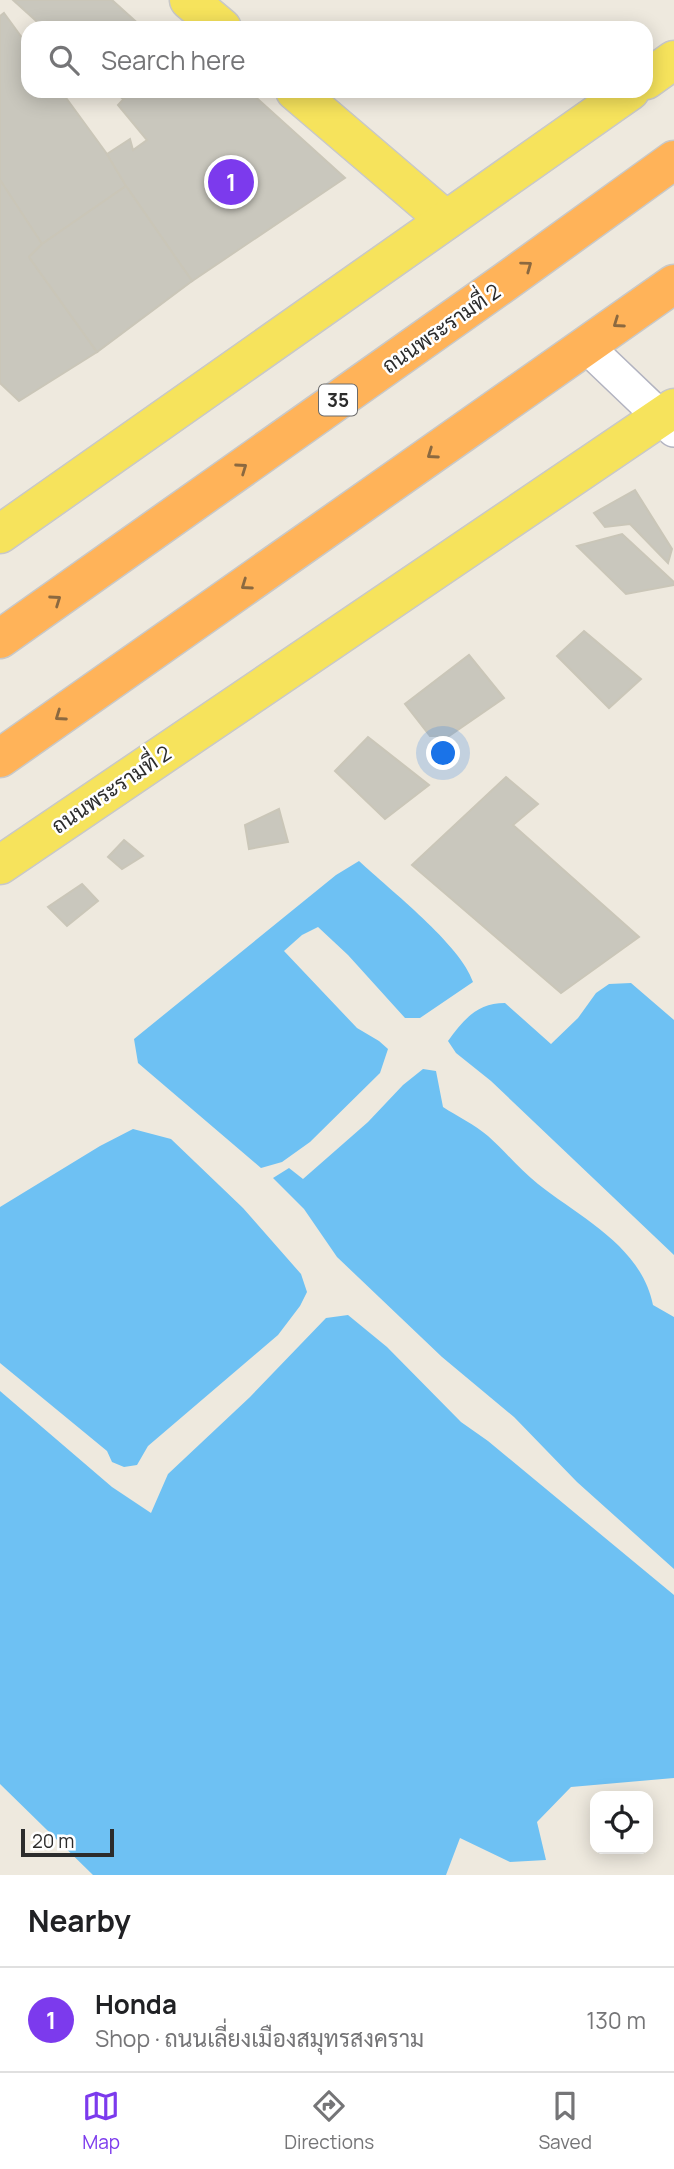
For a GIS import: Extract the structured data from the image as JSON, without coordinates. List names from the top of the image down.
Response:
{
  "streets": {
    "highway": ["ถนนพระรามที่ 2", "35"]
  },
  "scale_bar": "20 m",
  "page": {
    "search": "Search here",
    "pins": "1",
    "scale": "20 m",
    "heading": "Nearby",
    "list": [
      {
        "mark": "1",
        "name": "Honda",
        "note": "Shop · ถนนเลี่ยงเมืองสมุทรสงคราม",
        "value": "130 m"
      }
    ],
    "nav": ["Map", "Directions", "Saved"]
  }
}
